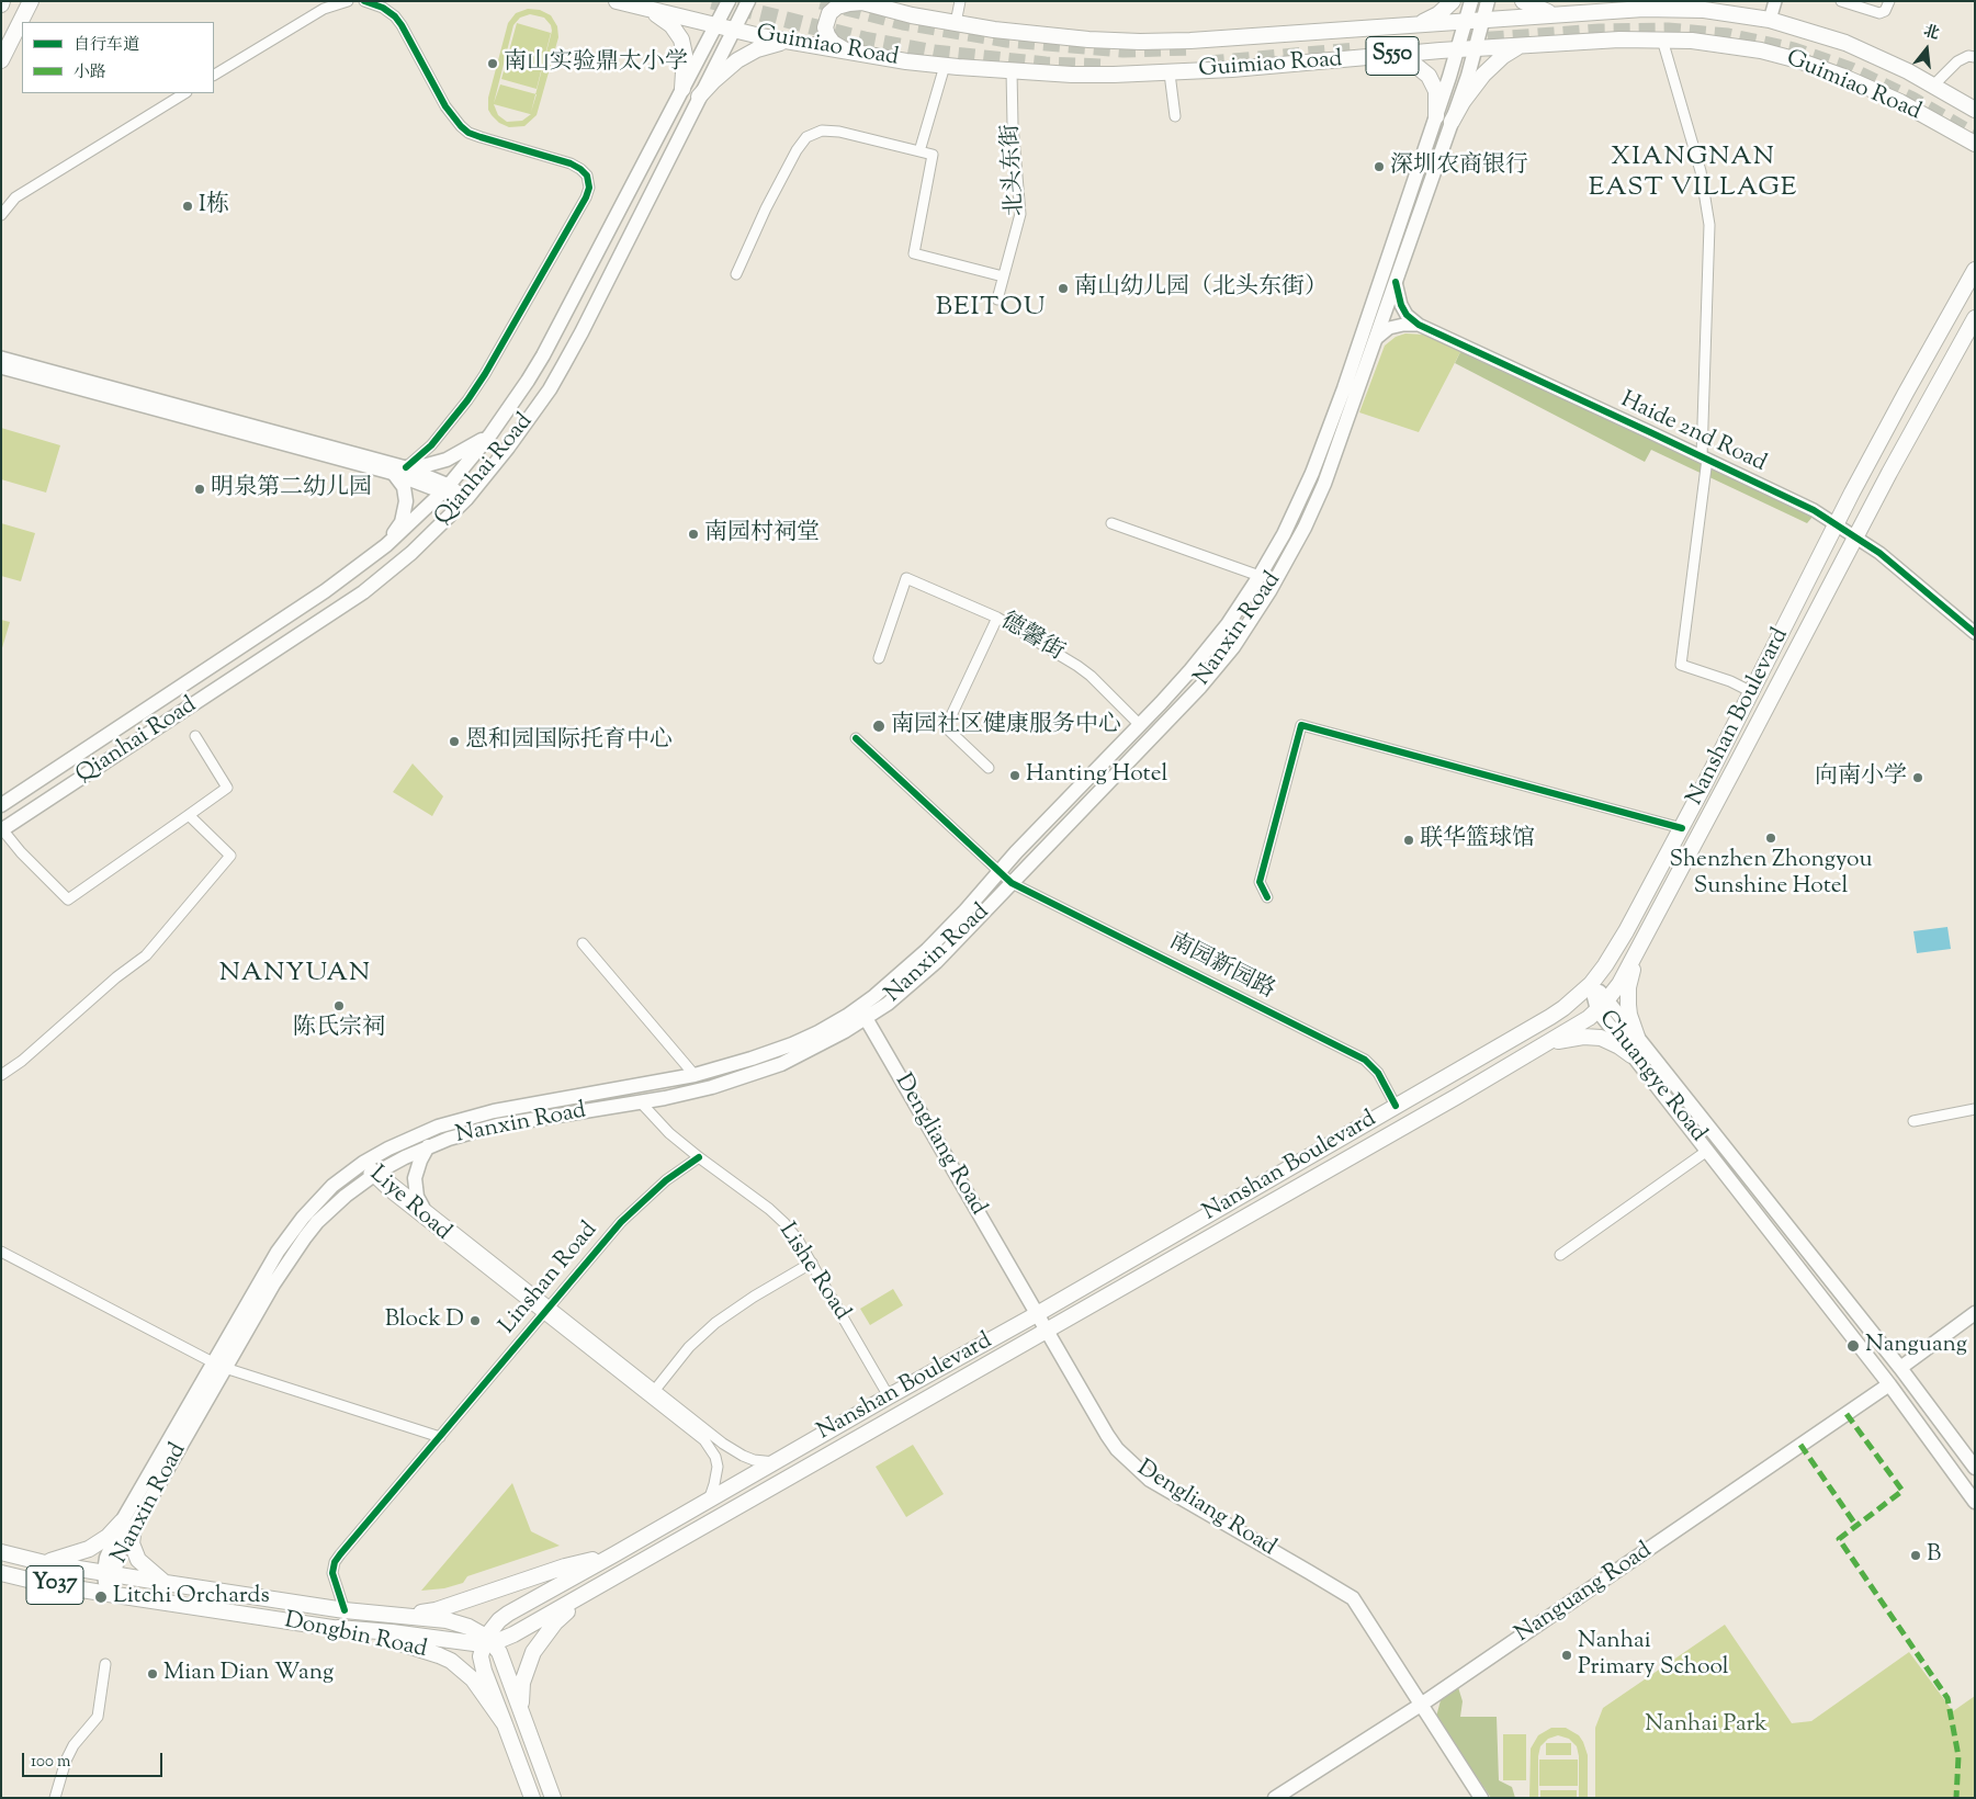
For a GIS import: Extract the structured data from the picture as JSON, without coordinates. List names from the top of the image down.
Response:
{
  "streets": {
    "main road": [
      "Guimiao Road",
      "S550",
      "Qianhai Road",
      "Nanxin Road",
      "Nanshan Boulevard",
      "Chuangye Road",
      "Dengliang Road",
      "Y037",
      "Nanguang Road",
      "Dongbin Road"
    ],
    "street": [
      "北头东街",
      "Haide 2nd Road",
      "德馨街",
      "南园新园路",
      "Liye Road",
      "Lishe Road",
      "Linshan Road"
    ]
  },
  "crossings": [
    ["Guimiao Road", "北头东街"],
    ["Guimiao Road", "Qianhai Road"],
    ["Guimiao Road", "Nanxin Road"],
    ["Haide 2nd Road", "Nanxin Road"],
    ["Haide 2nd Road", "Nanshan Boulevard"],
    ["Nanxin Road", "德馨街"],
    ["Nanxin Road", "南园新园路"],
    ["Nanxin Road", "Dengliang Road"],
    ["Nanxin Road", "Liye Road"],
    ["Nanxin Road", "Lishe Road"],
    ["Nanxin Road", "Dongbin Road"],
    ["Nanshan Boulevard", "南园新园路"],
    ["Nanshan Boulevard", "Chuangye Road"],
    ["Nanshan Boulevard", "Dengliang Road"],
    ["Nanshan Boulevard", "Liye Road"],
    ["Nanshan Boulevard", "Lishe Road"],
    ["Nanshan Boulevard", "Dongbin Road"],
    ["Chuangye Road", "Nanguang Road"],
    ["Dengliang Road", "Nanguang Road"],
    ["Liye Road", "Linshan Road"],
    ["Lishe Road", "Linshan Road"],
    ["Linshan Road", "Dongbin Road"]
  ],
  "districts": ["XIANGNAN EAST VILLAGE", "BEITOU", "NANYUAN"],
  "parks": ["Nanhai Park"],
  "places": [
    "南山实验鼎太小学",
    "深圳农商银行",
    "I栋",
    "南山幼儿园（北头东街）",
    "明泉第二幼儿园",
    "南园村祠堂",
    "南园社区健康服务中心",
    "恩和园国际托育中心",
    "Hanting Hotel",
    "向南小学",
    "Shenzhen Zhongyou Sunshine Hotel",
    "联华篮球馆",
    "陈氏宗祠",
    "Block D",
    "Nanguang",
    "B",
    "Litchi Orchards",
    "Nanhai Primary School",
    "Mian Dian Wang"
  ],
  "legend": ["自行车道", "小路"],
  "scale_bar": "100 m",
  "north": "top"
}
